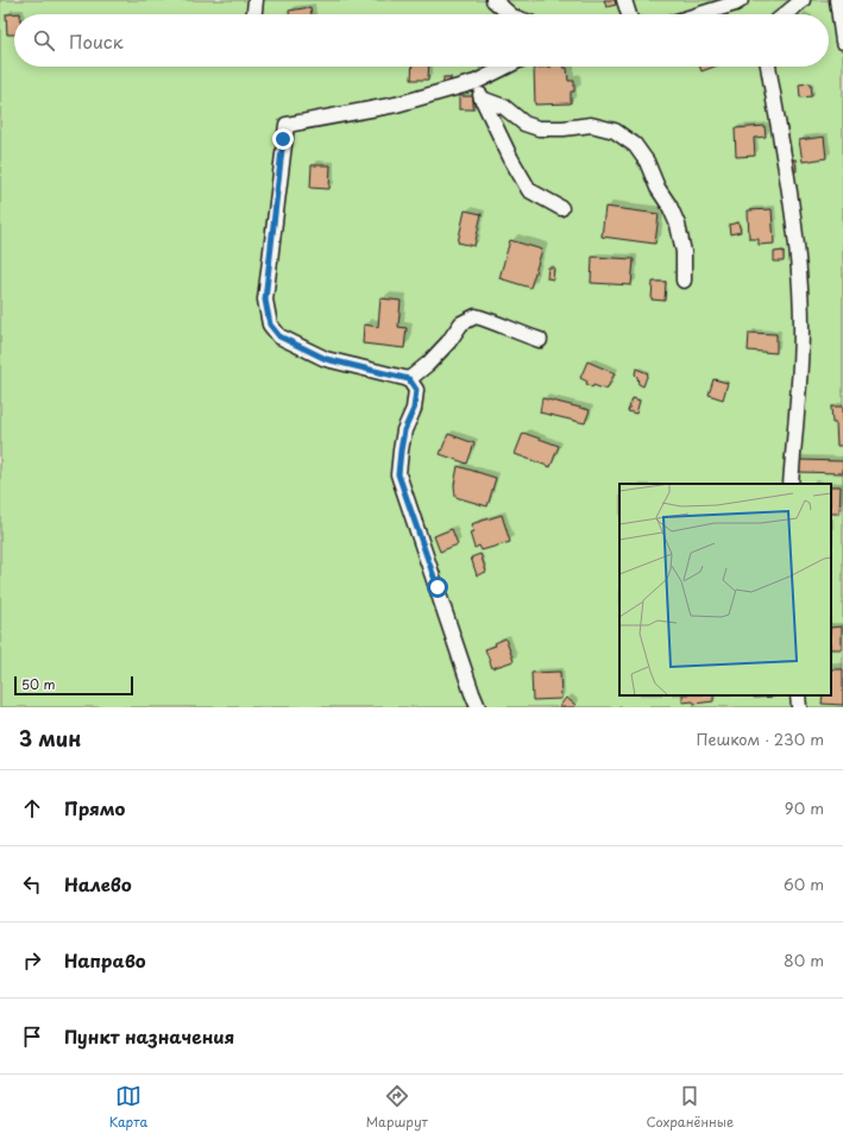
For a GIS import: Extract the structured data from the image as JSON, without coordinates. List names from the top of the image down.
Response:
{
  "scale_bar": "50 m",
  "page": {
    "search": "Поиск",
    "scale": "50 m",
    "heading": ["3 мин", "Пешком · 230 m"],
    "list": [
      ["Прямо", "90 m"],
      ["Налево", "60 m"],
      ["Направо", "80 m"],
      "Пункт назначения"
    ],
    "nav": ["Карта", "Маршрут", "Сохранённые"]
  }
}
